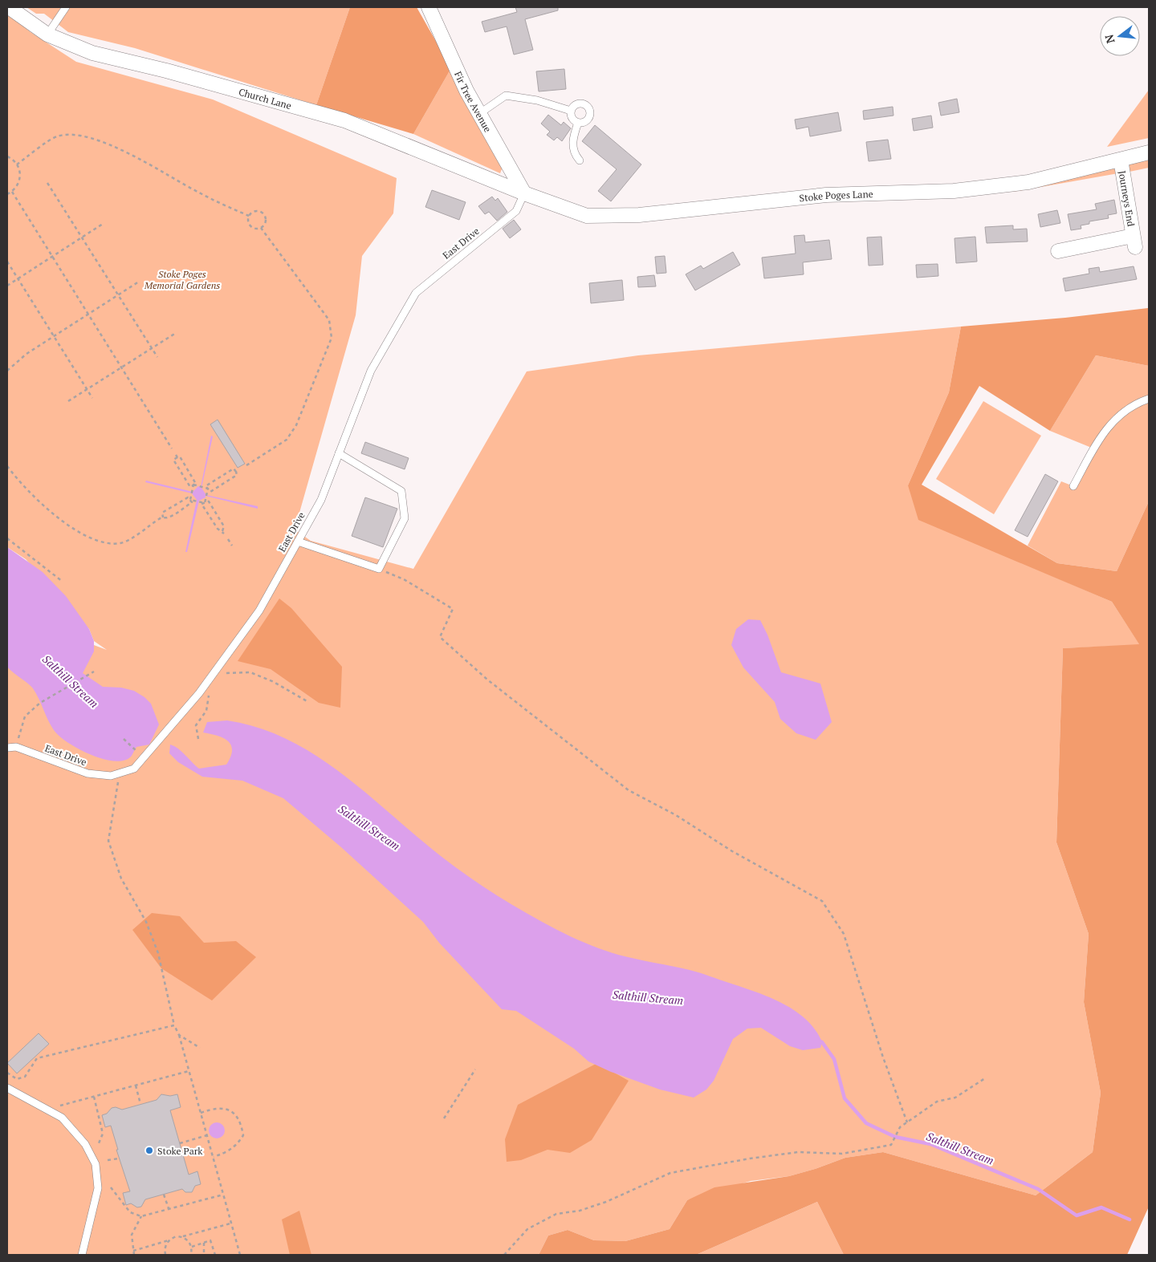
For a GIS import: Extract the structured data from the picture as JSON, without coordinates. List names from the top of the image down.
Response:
{
  "streets": {
    "street": [
      "Church Lane",
      "Fir Tree Avenue",
      "Stoke Poges Lane",
      "Journeys End"
    ],
    "lane": ["East Drive"]
  },
  "crossings": [
    ["Church Lane", "Fir Tree Avenue"],
    ["Church Lane", "Stoke Poges Lane"],
    ["Church Lane", "East Drive"],
    ["Fir Tree Avenue", "Stoke Poges Lane"],
    ["Fir Tree Avenue", "East Drive"],
    ["Stoke Poges Lane", "Journeys End"],
    ["Stoke Poges Lane", "East Drive"]
  ],
  "water": ["Salthill Stream"],
  "parks": ["Stoke Poges Memorial Gardens"],
  "places": ["Stoke Park"],
  "north": "left"
}
